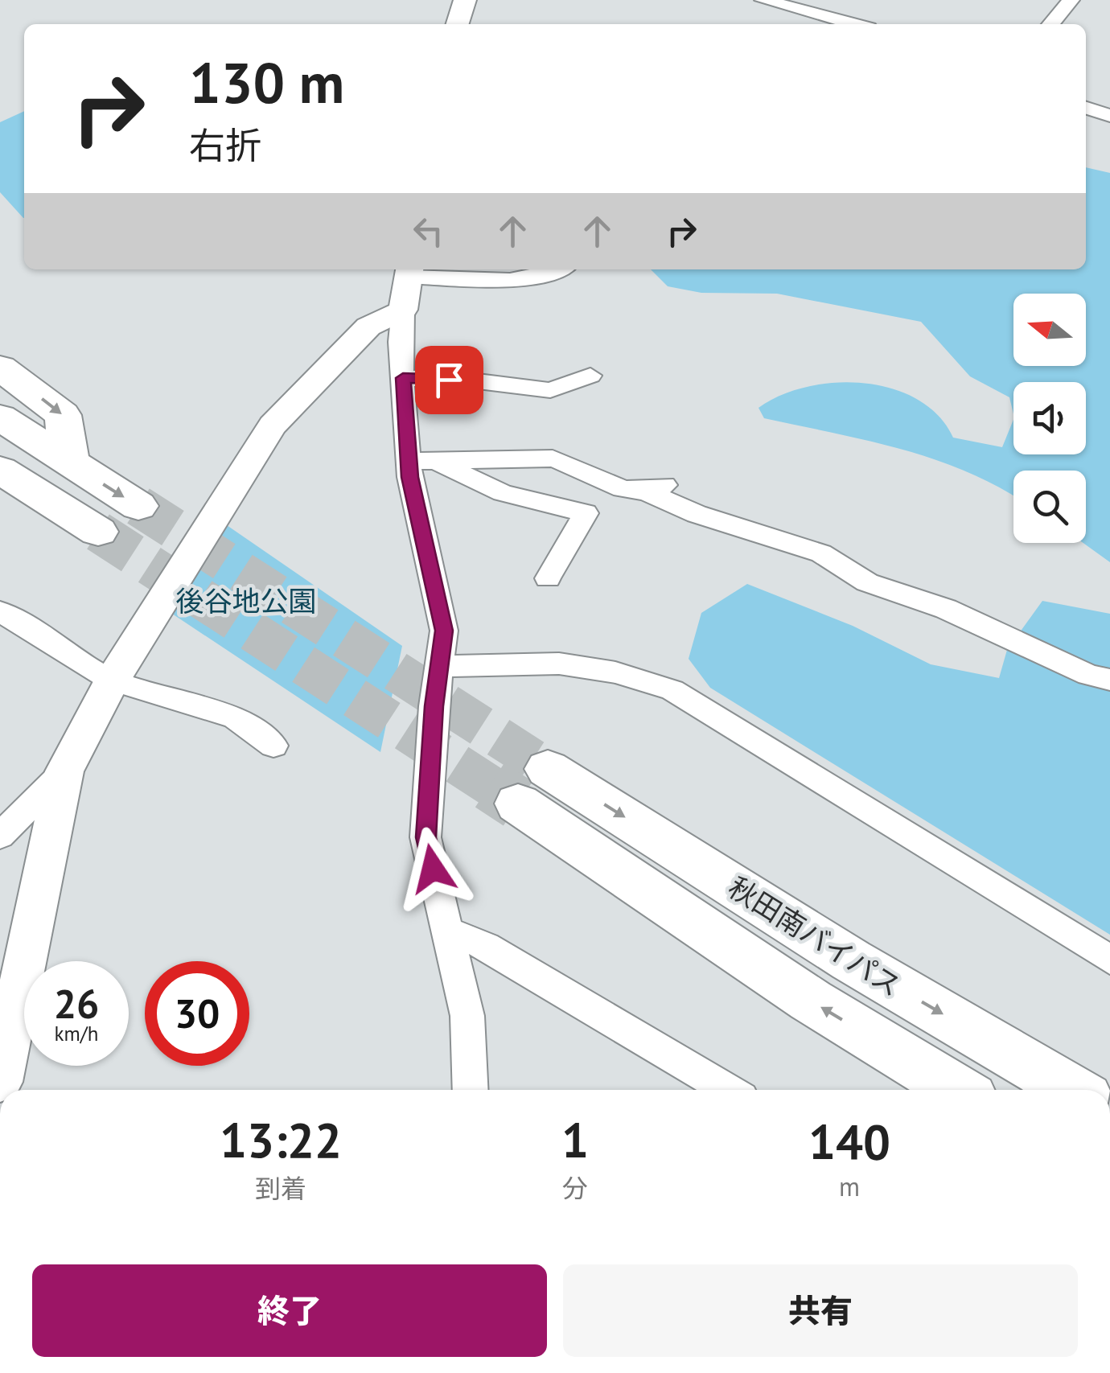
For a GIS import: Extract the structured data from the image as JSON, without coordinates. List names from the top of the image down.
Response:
{
  "streets": {
    "highway": ["秋田南バイパス"]
  },
  "parks": ["後谷地公園"],
  "north": "left",
  "page": {
    "turn": ["130 m", "右折"],
    "speed": "26 km/h",
    "limit": "30",
    "eta": [
      "13:22",
      "到着",
      "1",
      "分",
      "140",
      "m"
    ],
    "buttons": ["終了", "共有"]
  }
}
